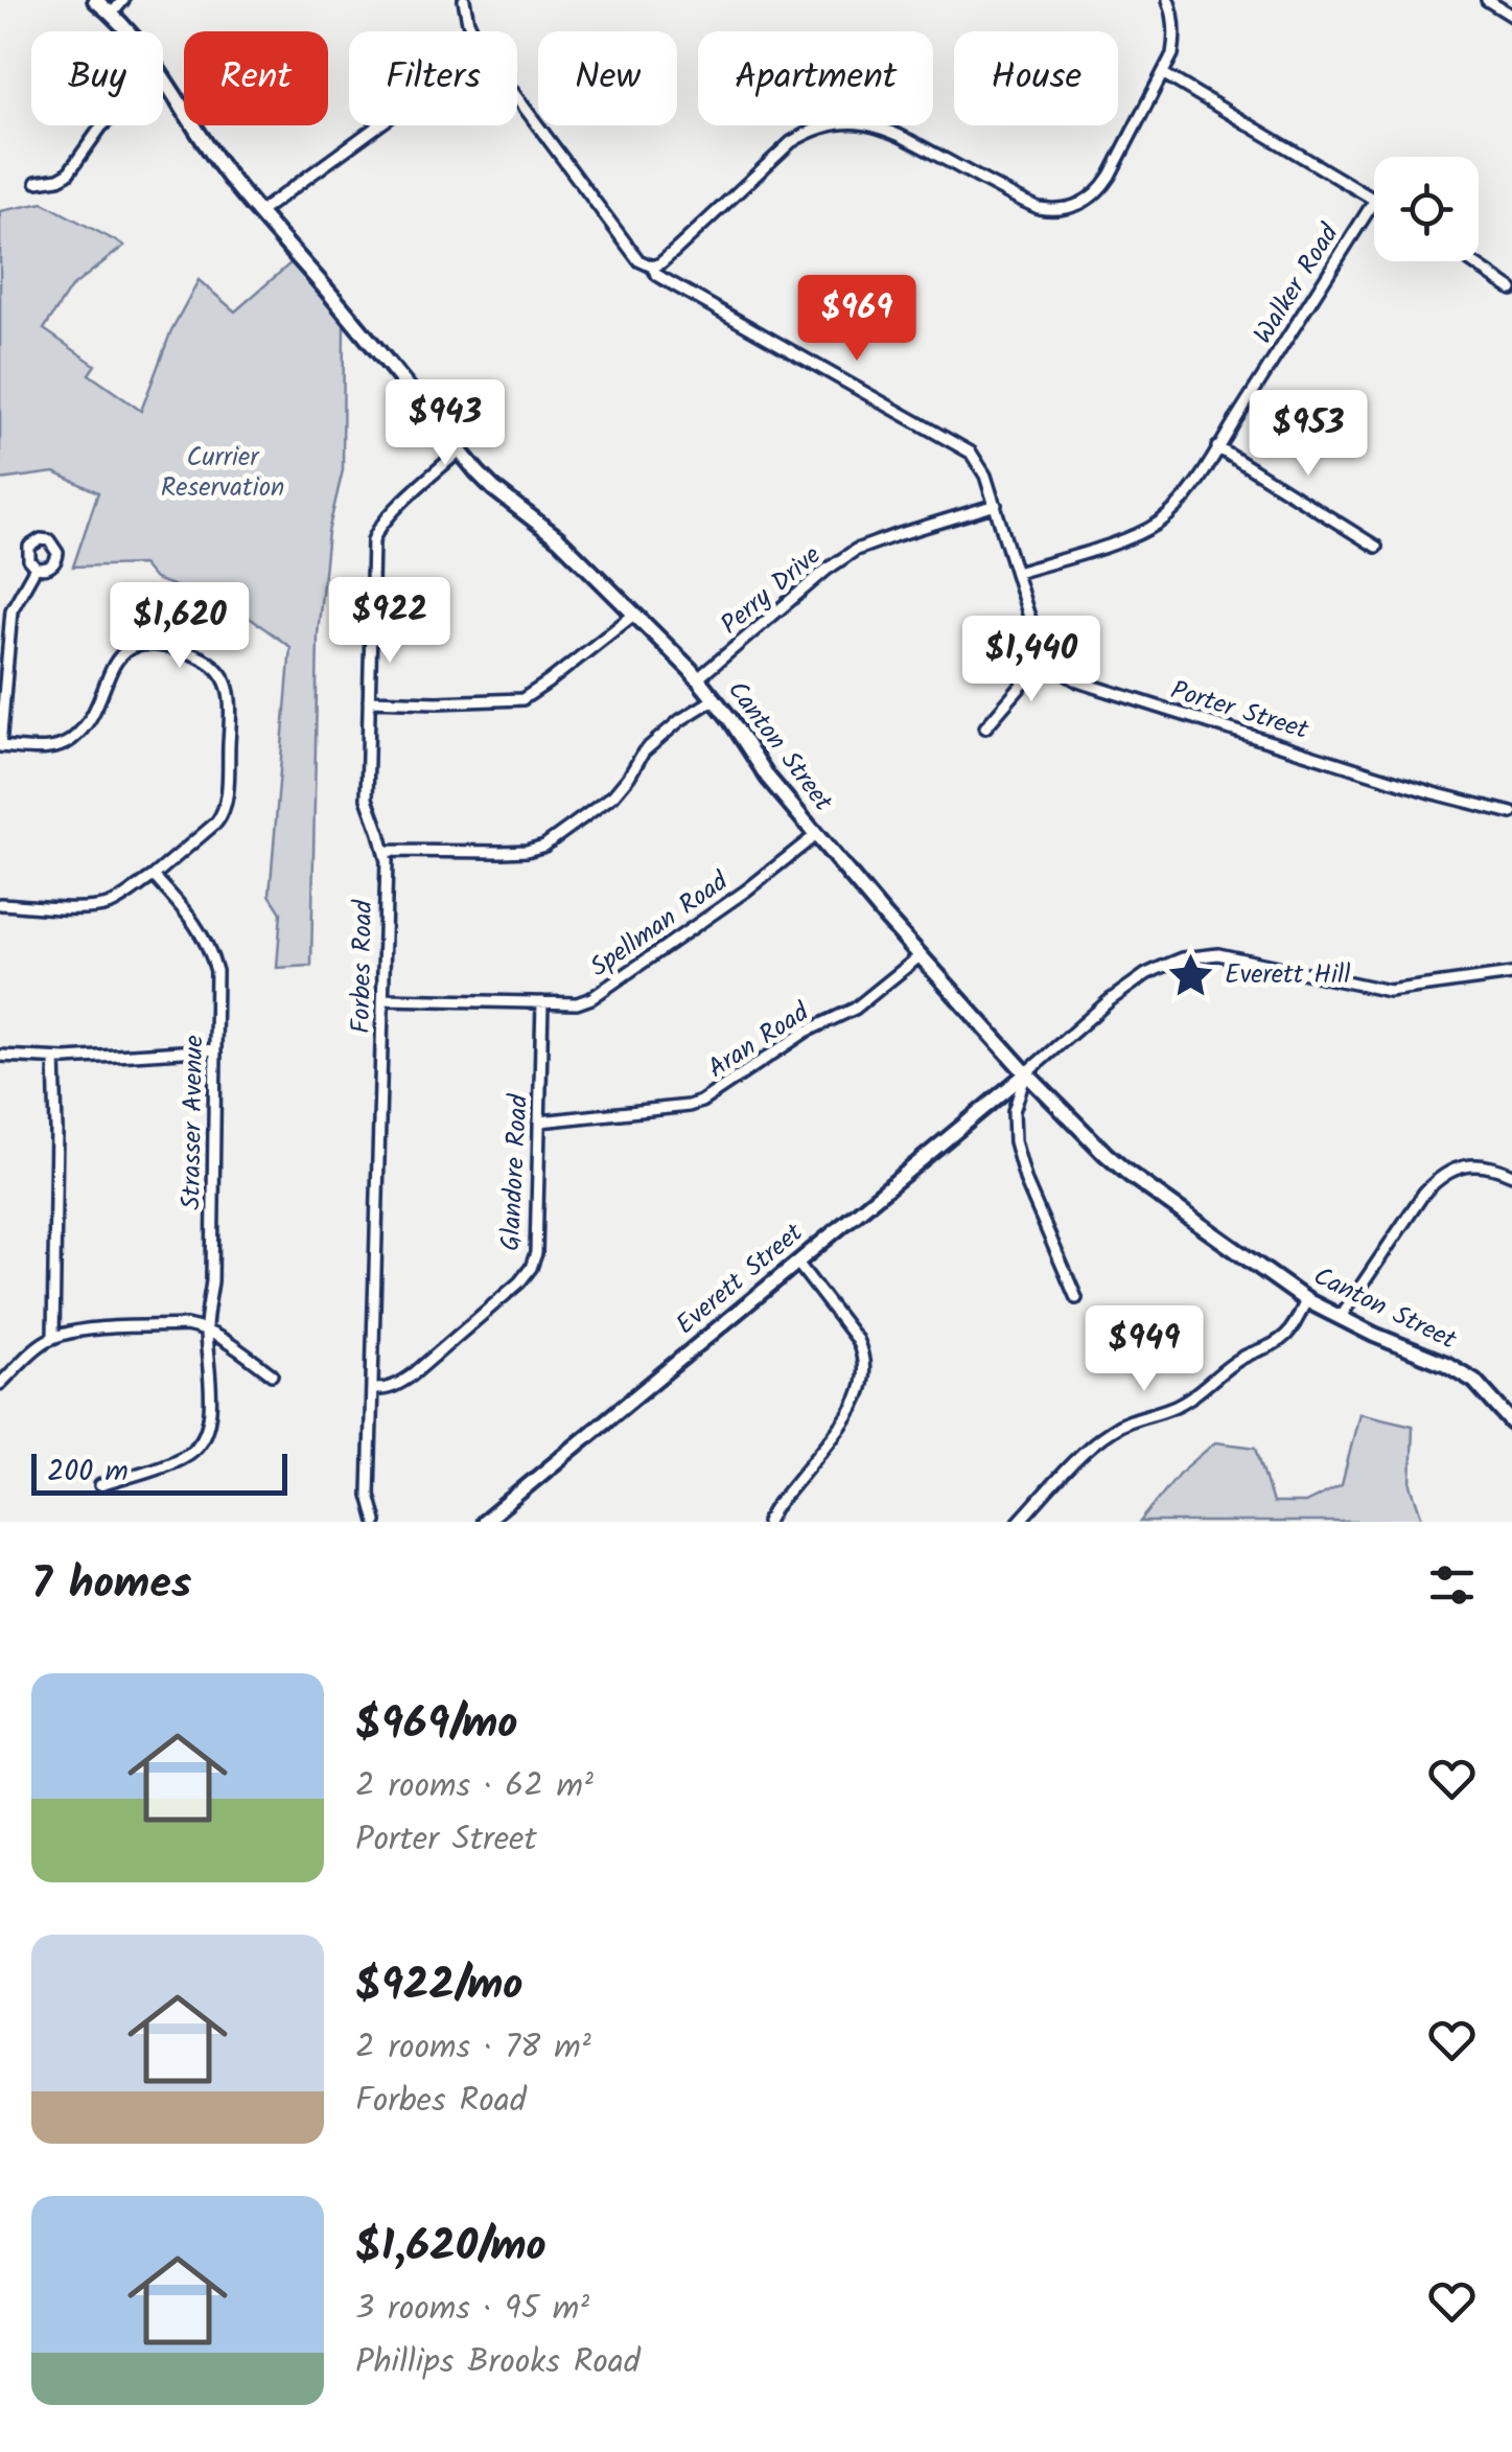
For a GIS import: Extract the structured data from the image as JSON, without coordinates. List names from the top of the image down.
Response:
{
  "streets": {
    "main road": ["Canton Street"],
    "street": [
      "Walker Road",
      "Perry Drive",
      "Porter Street",
      "Spellman Road",
      "Forbes Road",
      "Aran Road",
      "Strasser Avenue",
      "Glandore Road",
      "Everett Street"
    ]
  },
  "crossings": [
    ["Perry Drive", "Canton Street"],
    ["Canton Street", "Spellman Road"],
    ["Canton Street", "Forbes Road"],
    ["Canton Street", "Aran Road"],
    ["Canton Street", "Everett Street"],
    ["Spellman Road", "Forbes Road"],
    ["Spellman Road", "Glandore Road"],
    ["Forbes Road", "Glandore Road"],
    ["Aran Road", "Glandore Road"]
  ],
  "parks": ["Currier Reservation"],
  "places": {
    "place": ["Everett Hill"]
  },
  "scale_bar": "200 m",
  "page": {
    "chip": [
      "Buy",
      "Rent",
      "Filters",
      "New",
      "Apartment",
      "House"
    ],
    "price": [
      "$969",
      "$943",
      "$953",
      "$922",
      "$1,620",
      "$1,440",
      "$949"
    ],
    "scale": "200 m",
    "heading": "7 homes",
    "list": [
      {
        "name": "$969/mo",
        "note": "2 rooms · 62 m² · Porter Street"
      },
      {
        "name": "$922/mo",
        "note": "2 rooms · 78 m² · Forbes Road"
      },
      {
        "name": "$1,620/mo",
        "note": "3 rooms · 95 m² · Phillips Brooks Road"
      }
    ]
  }
}
